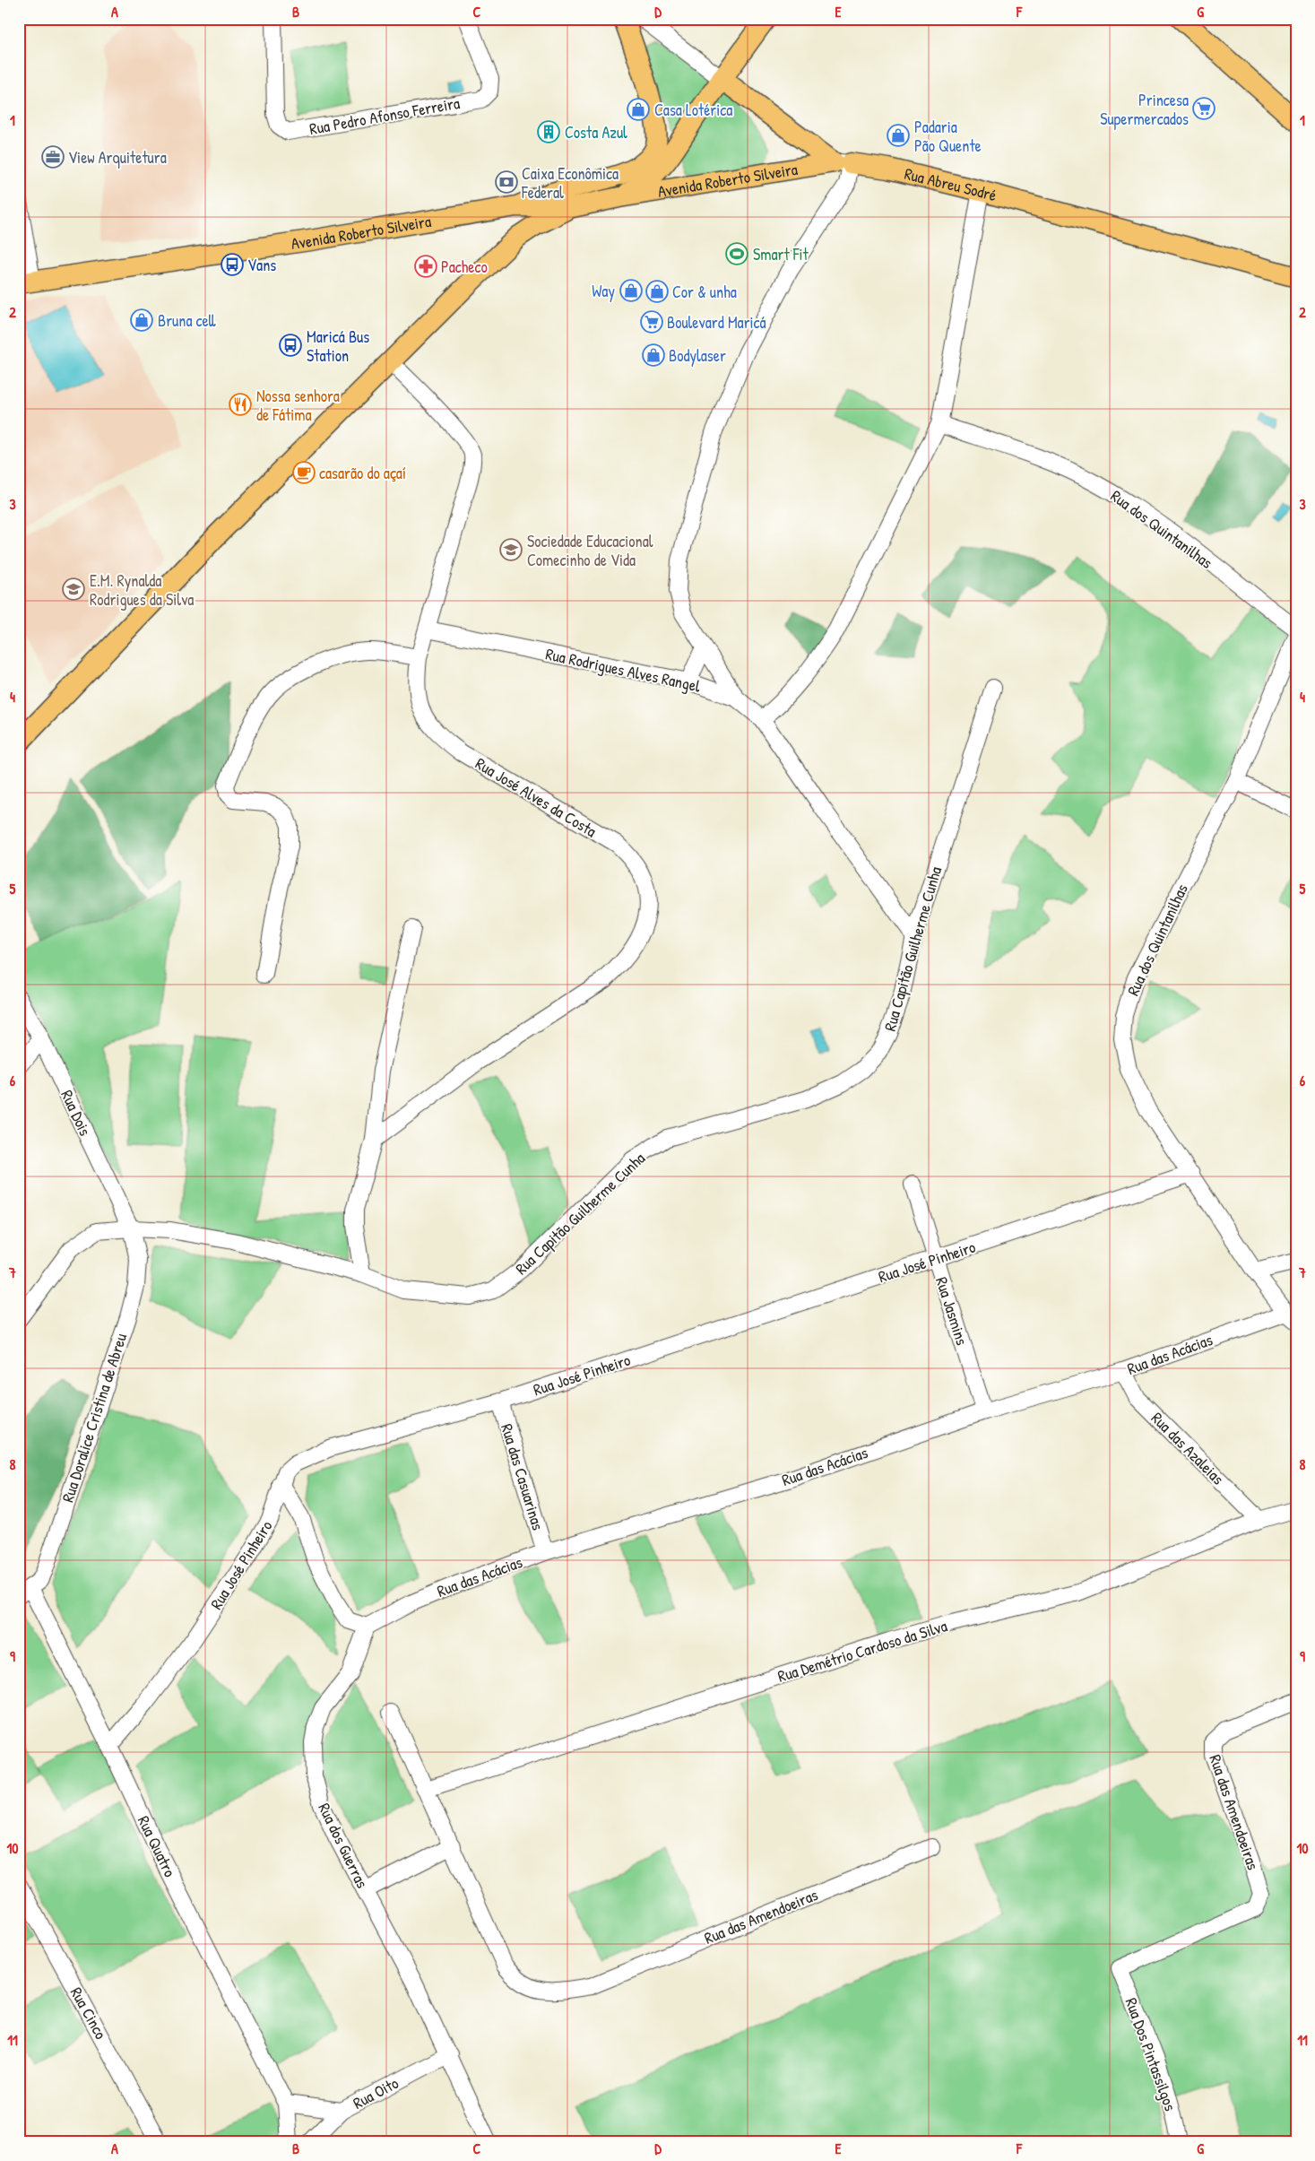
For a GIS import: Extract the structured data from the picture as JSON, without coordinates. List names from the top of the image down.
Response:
{
  "streets": {
    "main road": ["Avenida Roberto Silveira", "Rua Abreu Sodré"],
    "street": [
      "Rua Pedro Afonso Ferreira",
      "Rua dos Quintanilhas",
      "Rua Rodrigues Alves Rangel",
      "Rua José Alves da Costa",
      "Rua Capitão Guilherme Cunha",
      "Rua Dois",
      "Rua José Pinheiro",
      "Rua Jasmins",
      "Rua das Acácias",
      "Rua Doralice Cristina de Abreu",
      "Rua das Azaleias",
      "Rua das Casuarinas",
      "Rua Demétrio Cardoso da Silva",
      "Rua das Amendoeiras",
      "Rua dos Guerras",
      "Rua Quatro",
      "Rua Cinco",
      "Rua Dos Pintassilgos",
      "Rua Oito"
    ]
  },
  "crossings": [
    ["Avenida Roberto Silveira", "Rua Abreu Sodré"],
    ["Rua dos Quintanilhas", "Rua José Pinheiro"],
    ["Rua dos Quintanilhas", "Rua das Acácias"],
    ["Rua Rodrigues Alves Rangel", "Rua José Alves da Costa"],
    ["Rua Rodrigues Alves Rangel", "Rua Capitão Guilherme Cunha"],
    ["Rua Capitão Guilherme Cunha", "Rua Dois"],
    ["Rua Capitão Guilherme Cunha", "Rua Doralice Cristina de Abreu"],
    ["Rua Dois", "Rua Doralice Cristina de Abreu"],
    ["Rua José Pinheiro", "Rua Jasmins"],
    ["Rua José Pinheiro", "Rua das Casuarinas"],
    ["Rua José Pinheiro", "Rua Quatro"],
    ["Rua Jasmins", "Rua das Acácias"],
    ["Rua das Acácias", "Rua das Azaleias"],
    ["Rua das Acácias", "Rua das Casuarinas"],
    ["Rua das Acácias", "Rua dos Guerras"],
    ["Rua Doralice Cristina de Abreu", "Rua Quatro"],
    ["Rua das Azaleias", "Rua Demétrio Cardoso da Silva"],
    ["Rua Demétrio Cardoso da Silva", "Rua das Amendoeiras"],
    ["Rua das Amendoeiras", "Rua Dos Pintassilgos"],
    ["Rua dos Guerras", "Rua Oito"]
  ],
  "places": {
    "supermarket": ["Princesa Supermercados", "Boulevard Maricá"],
    "shop": [
      "Casa Lotérica",
      "Padaria Pão Quente",
      "Way",
      "Cor & unha",
      "Bruna cell",
      "Bodylaser"
    ],
    "building": ["Costa Azul"],
    "office": ["View Arquitetura"],
    "bank": ["Caixa Econômica Federal"],
    "sports": ["Smart Fit"],
    "bus stop": ["Vans", "Maricá Bus Station"],
    "pharmacy": ["Pacheco"],
    "restaurant": ["Nossa senhora de Fátima"],
    "cafe": ["casarão do açaí"],
    "school or university": ["Sociedade Educacional Comecinho de Vida", "E.M. Rynalda Rodrigues da Silva"]
  },
  "grid": {
    "columns": [
      "A",
      "B",
      "C",
      "D",
      "E",
      "F",
      "G"
    ],
    "rows": [
      "1",
      "2",
      "3",
      "4",
      "5",
      "6",
      "7",
      "8",
      "9",
      "10",
      "11"
    ]
  }
}
